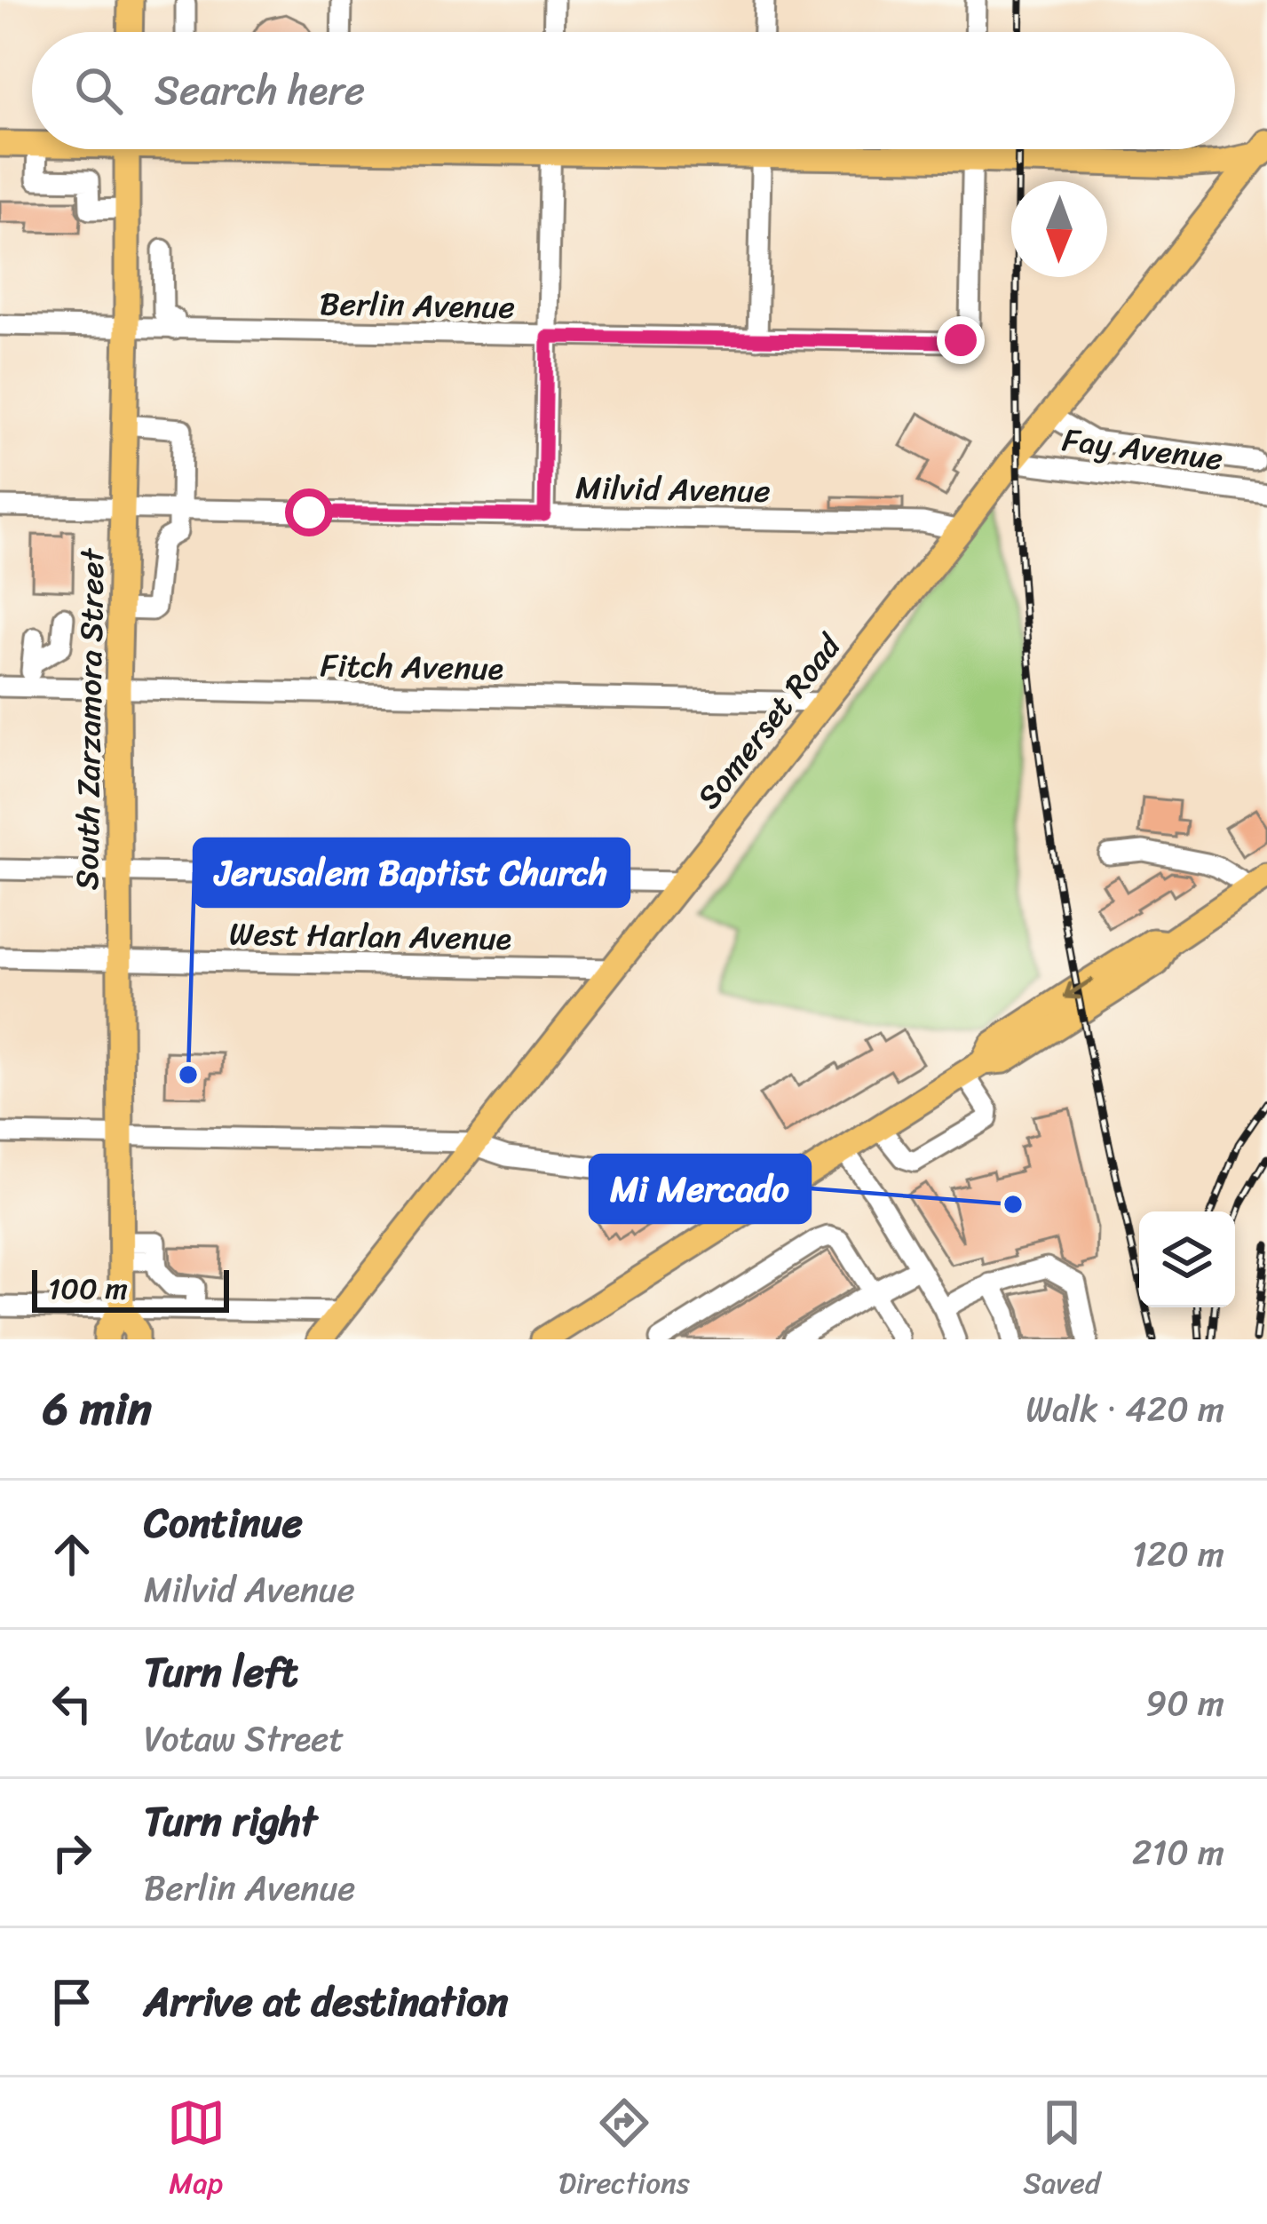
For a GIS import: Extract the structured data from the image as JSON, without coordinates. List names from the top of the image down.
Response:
{
  "streets": {
    "main road": ["South Zarzamora Street", "Somerset Road"],
    "street": [
      "Berlin Avenue",
      "Fay Avenue",
      "Milvid Avenue",
      "Fitch Avenue",
      "West Harlan Avenue"
    ]
  },
  "crossings": [
    ["Berlin Avenue", "South Zarzamora Street"],
    ["Fay Avenue", "Somerset Road"],
    ["Milvid Avenue", "South Zarzamora Street"],
    ["Milvid Avenue", "Somerset Road"],
    ["Fitch Avenue", "South Zarzamora Street"],
    ["Fitch Avenue", "Somerset Road"],
    ["South Zarzamora Street", "West Harlan Avenue"],
    ["Somerset Road", "West Harlan Avenue"]
  ],
  "places": ["Jerusalem Baptist Church", "Mi Mercado"],
  "scale_bar": "100 m",
  "north": "bottom",
  "page": {
    "search": "Search here",
    "scale": "100 m",
    "heading": ["6 min", "Walk · 420 m"],
    "list": [
      ["Continue", "Milvid Avenue", "120 m"],
      ["Turn left", "Votaw Street", "90 m"],
      ["Turn right", "Berlin Avenue", "210 m"],
      "Arrive at destination"
    ],
    "nav": ["Map", "Directions", "Saved"]
  }
}
